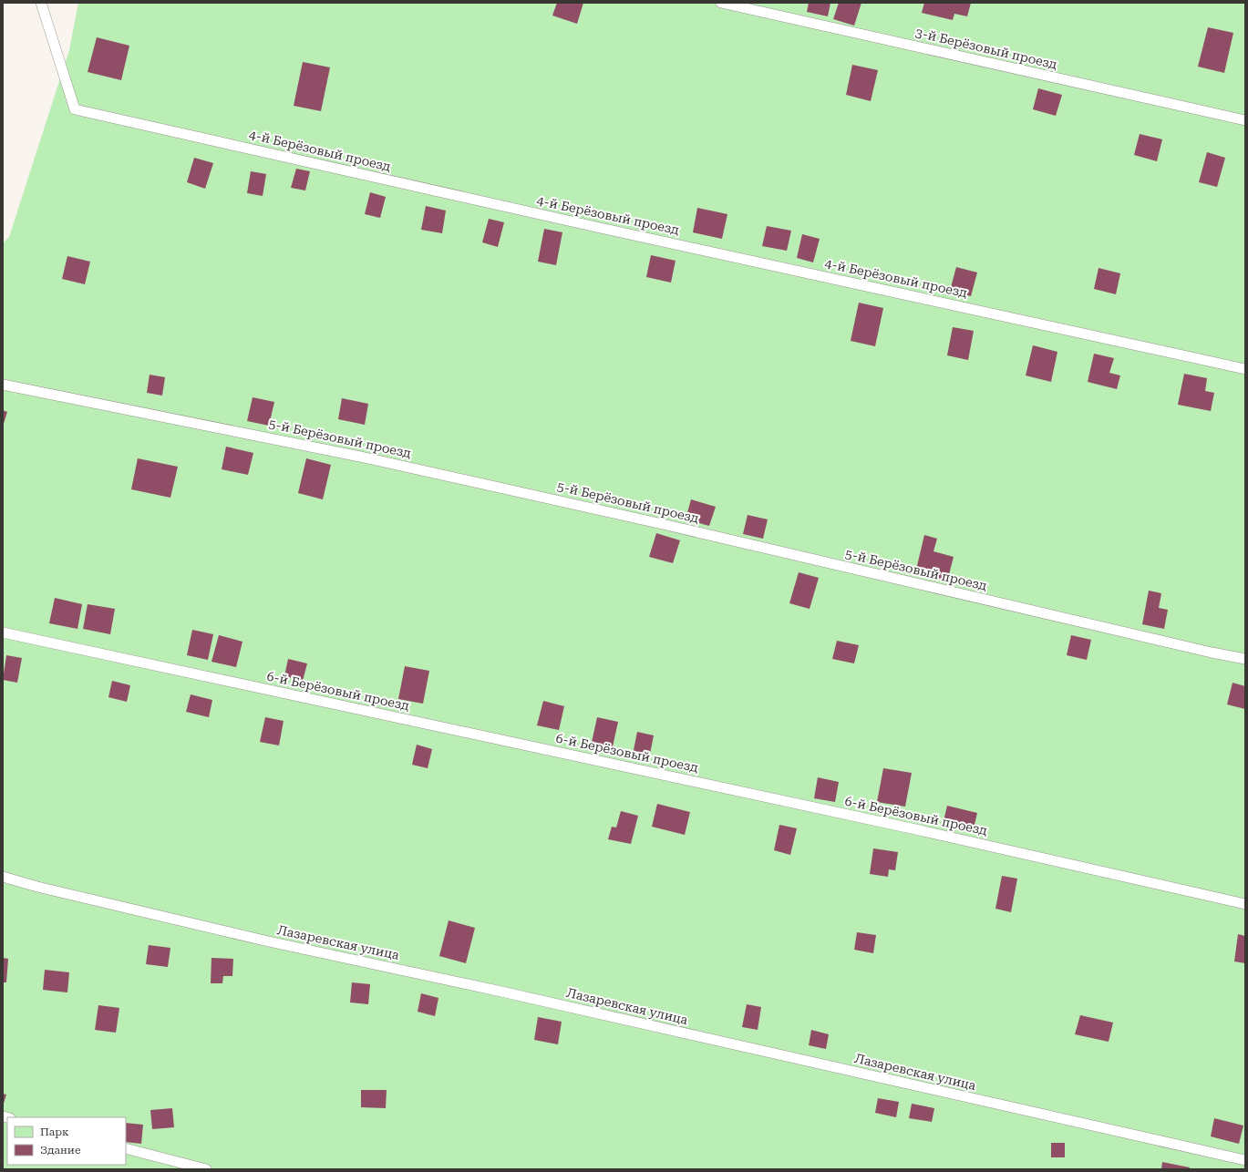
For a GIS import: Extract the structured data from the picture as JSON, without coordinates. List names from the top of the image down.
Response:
{
  "streets": {
    "lane": [
      "3-й Берёзовый проезд",
      "4-й Берёзовый проезд",
      "5-й Берёзовый проезд",
      "6-й Берёзовый проезд",
      "Лазаревская улица"
    ]
  },
  "legend": ["Парк", "Здание"]
}
